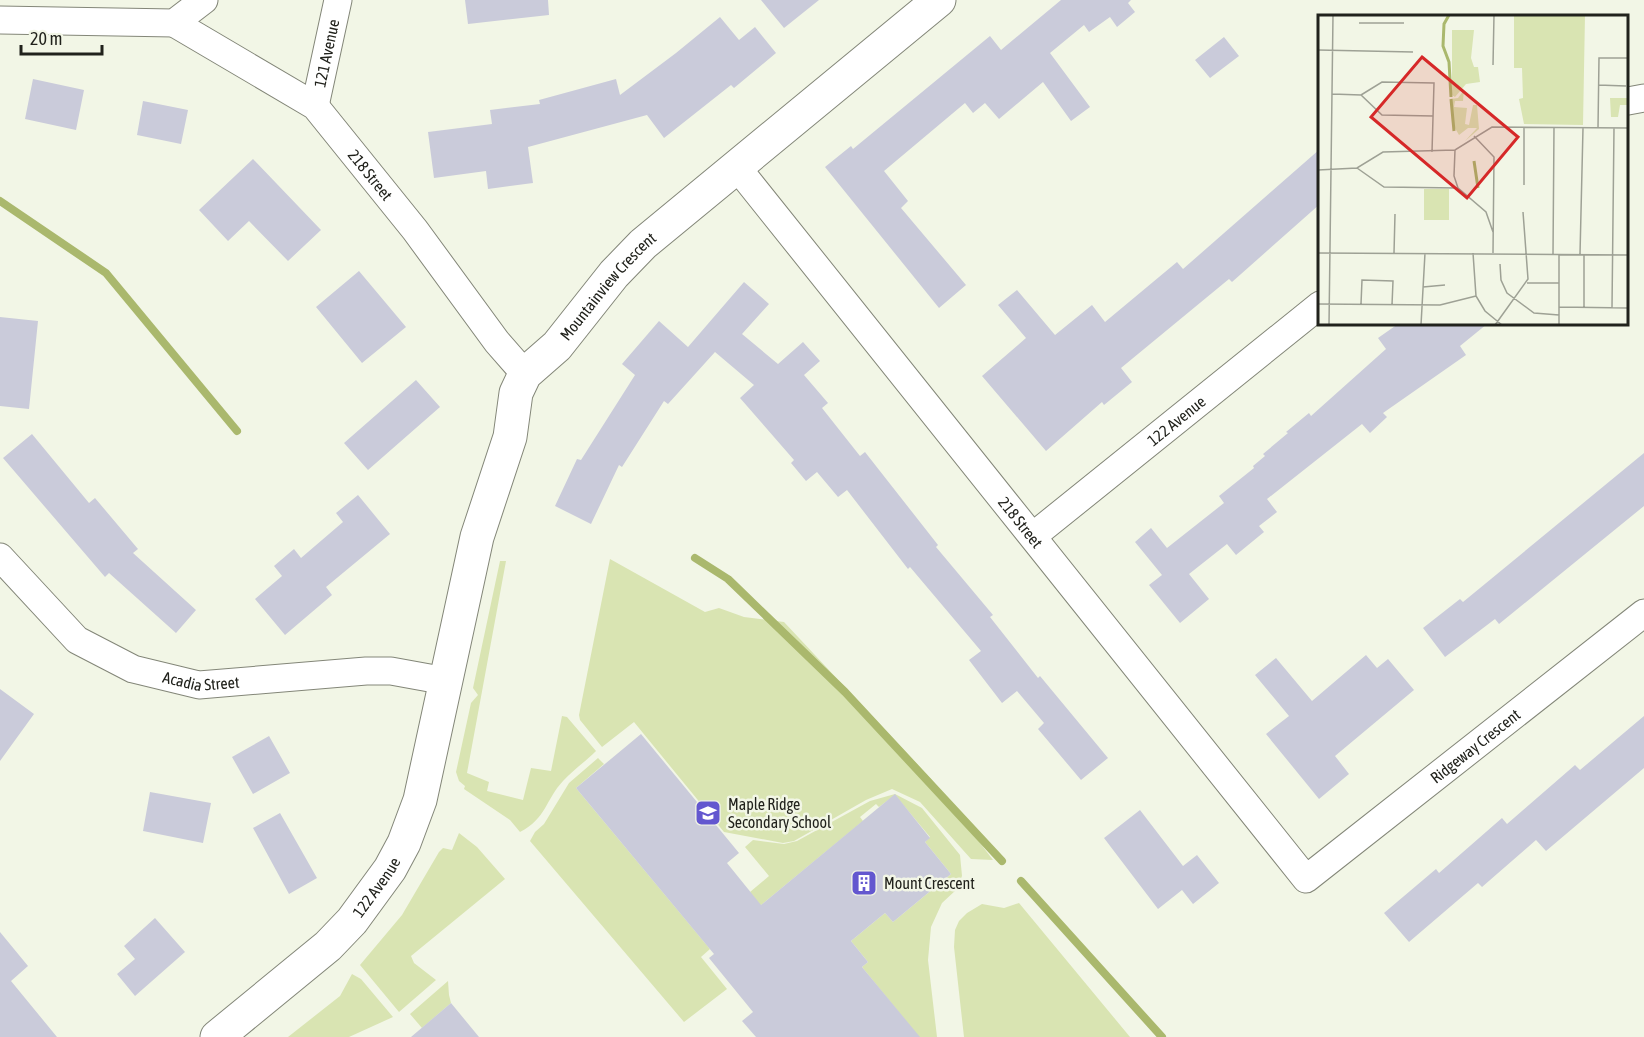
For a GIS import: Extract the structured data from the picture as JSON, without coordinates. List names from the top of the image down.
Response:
{
  "streets": {
    "street": [
      "121 Avenue",
      "218 Street",
      "Mountainview Crescent",
      "122 Avenue",
      "Acadia Street",
      "Ridgeway Crescent"
    ]
  },
  "crossings": [
    ["121 Avenue", "218 Street"],
    ["218 Street", "Mountainview Crescent"],
    ["218 Street", "122 Avenue"],
    ["218 Street", "Ridgeway Crescent"],
    ["Mountainview Crescent", "122 Avenue"],
    ["Mountainview Crescent", "Acadia Street"],
    ["122 Avenue", "Acadia Street"]
  ],
  "places": {
    "school or university": ["Maple Ridge Secondary School"],
    "building": ["Mount Crescent"]
  },
  "scale_bar": "20 m"
}
